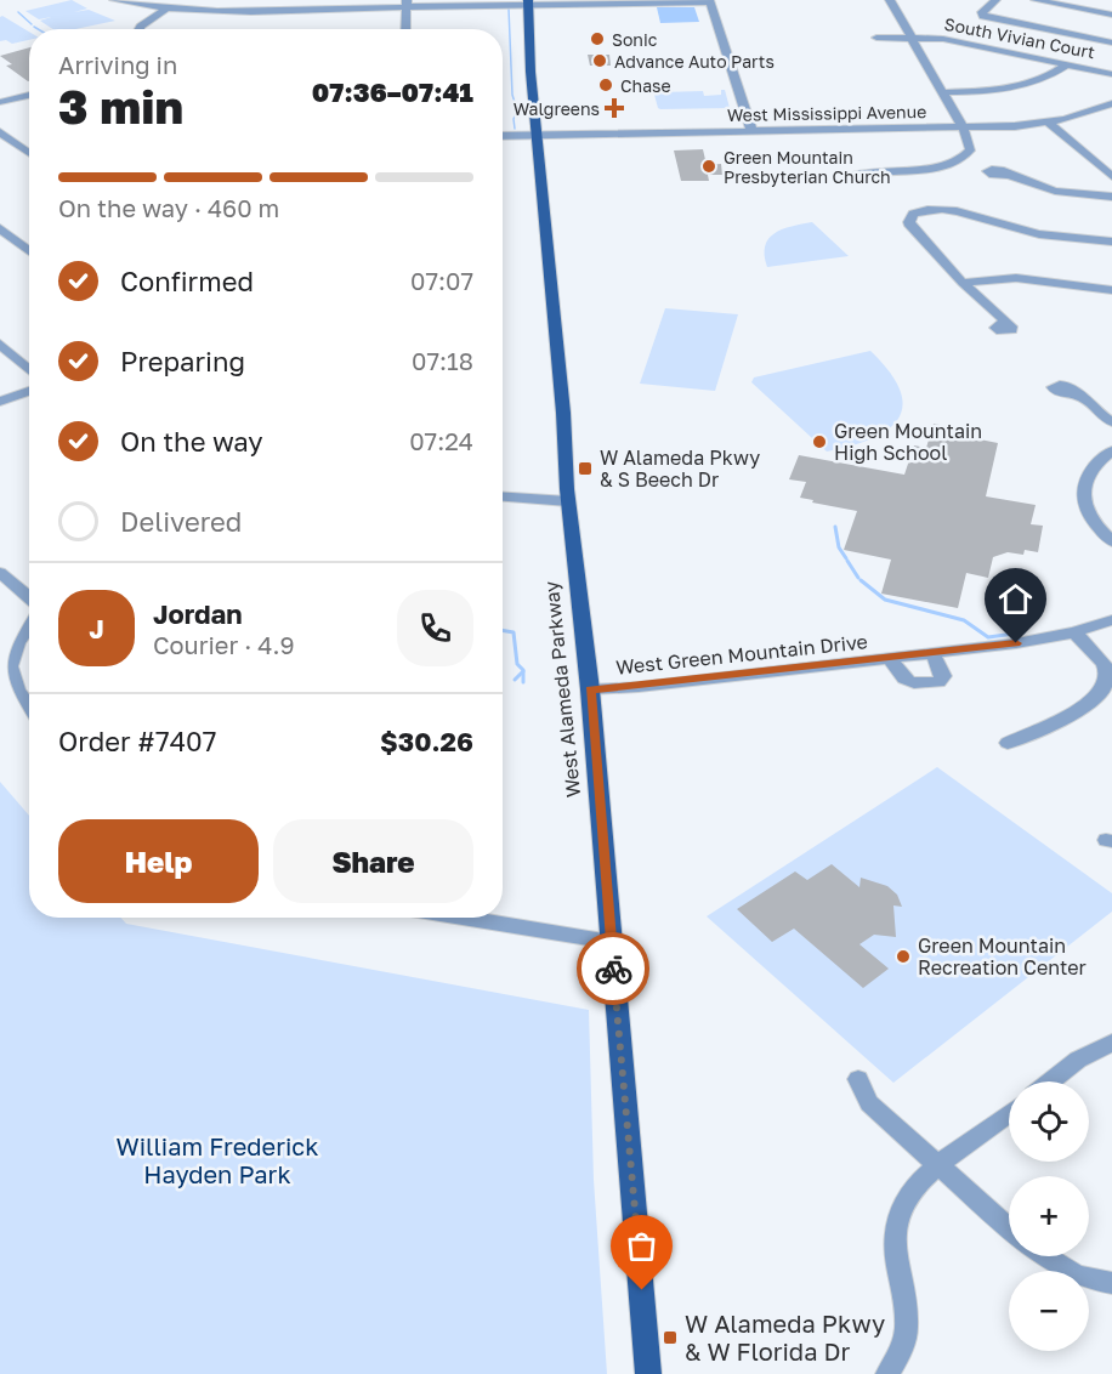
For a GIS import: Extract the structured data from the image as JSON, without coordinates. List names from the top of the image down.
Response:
{
  "streets": {
    "main road": ["West Alameda Parkway"],
    "street": ["South Vivian Court", "West Mississippi Avenue", "West Green Mountain Drive"]
  },
  "crossings": [
    ["West Mississippi Avenue", "West Alameda Parkway"],
    ["West Green Mountain Drive", "West Alameda Parkway"]
  ],
  "parks": ["William Frederick Hayden Park"],
  "places": {
    "other": [
      "Sonic",
      "Advance Auto Parts",
      "Chase",
      "Green Mountain Presbyterian Church",
      "Green Mountain High School",
      "Green Mountain Recreation Center"
    ],
    "health": ["Walgreens"],
    "transit": ["W Alameda Pkwy & S Beech Dr", "W Alameda Pkwy & W Florida Dr"]
  },
  "page": {
    "heading": ["3 min", "Arriving in", "07:36–07:41"],
    "panel": [
      "Jordan",
      "Courier · 4.9",
      "Order #7407",
      "$30.26"
    ],
    "bar": "On the way · 460 m",
    "list": [
      ["Confirmed", "07:07"],
      ["Preparing", "07:18"],
      ["On the way", "07:24"],
      "Delivered"
    ],
    "round": "J",
    "buttons": ["Help", "Share"],
    "map_buttons": ["+", "−"]
  }
}
